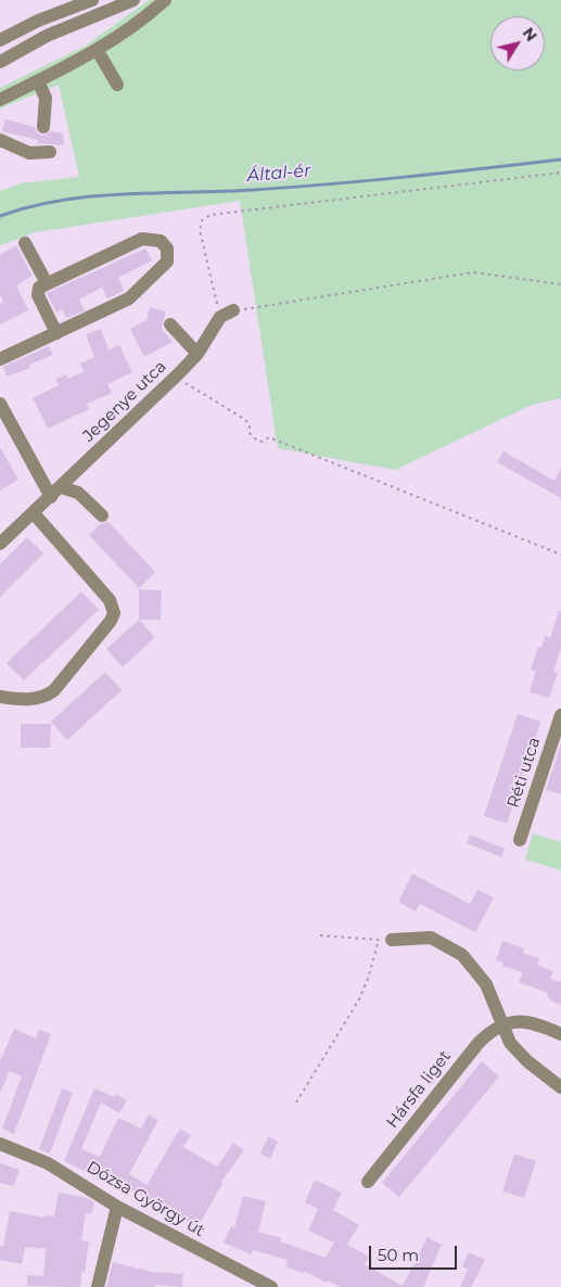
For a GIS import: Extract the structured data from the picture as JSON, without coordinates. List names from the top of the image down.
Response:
{
  "streets": {
    "street": [
      "Jegenye utca",
      "Réti utca",
      "Hársfa liget",
      "Dózsa György út"
    ]
  },
  "water": ["Által-ér"],
  "scale_bar": "50 m",
  "north": "top right"
}
